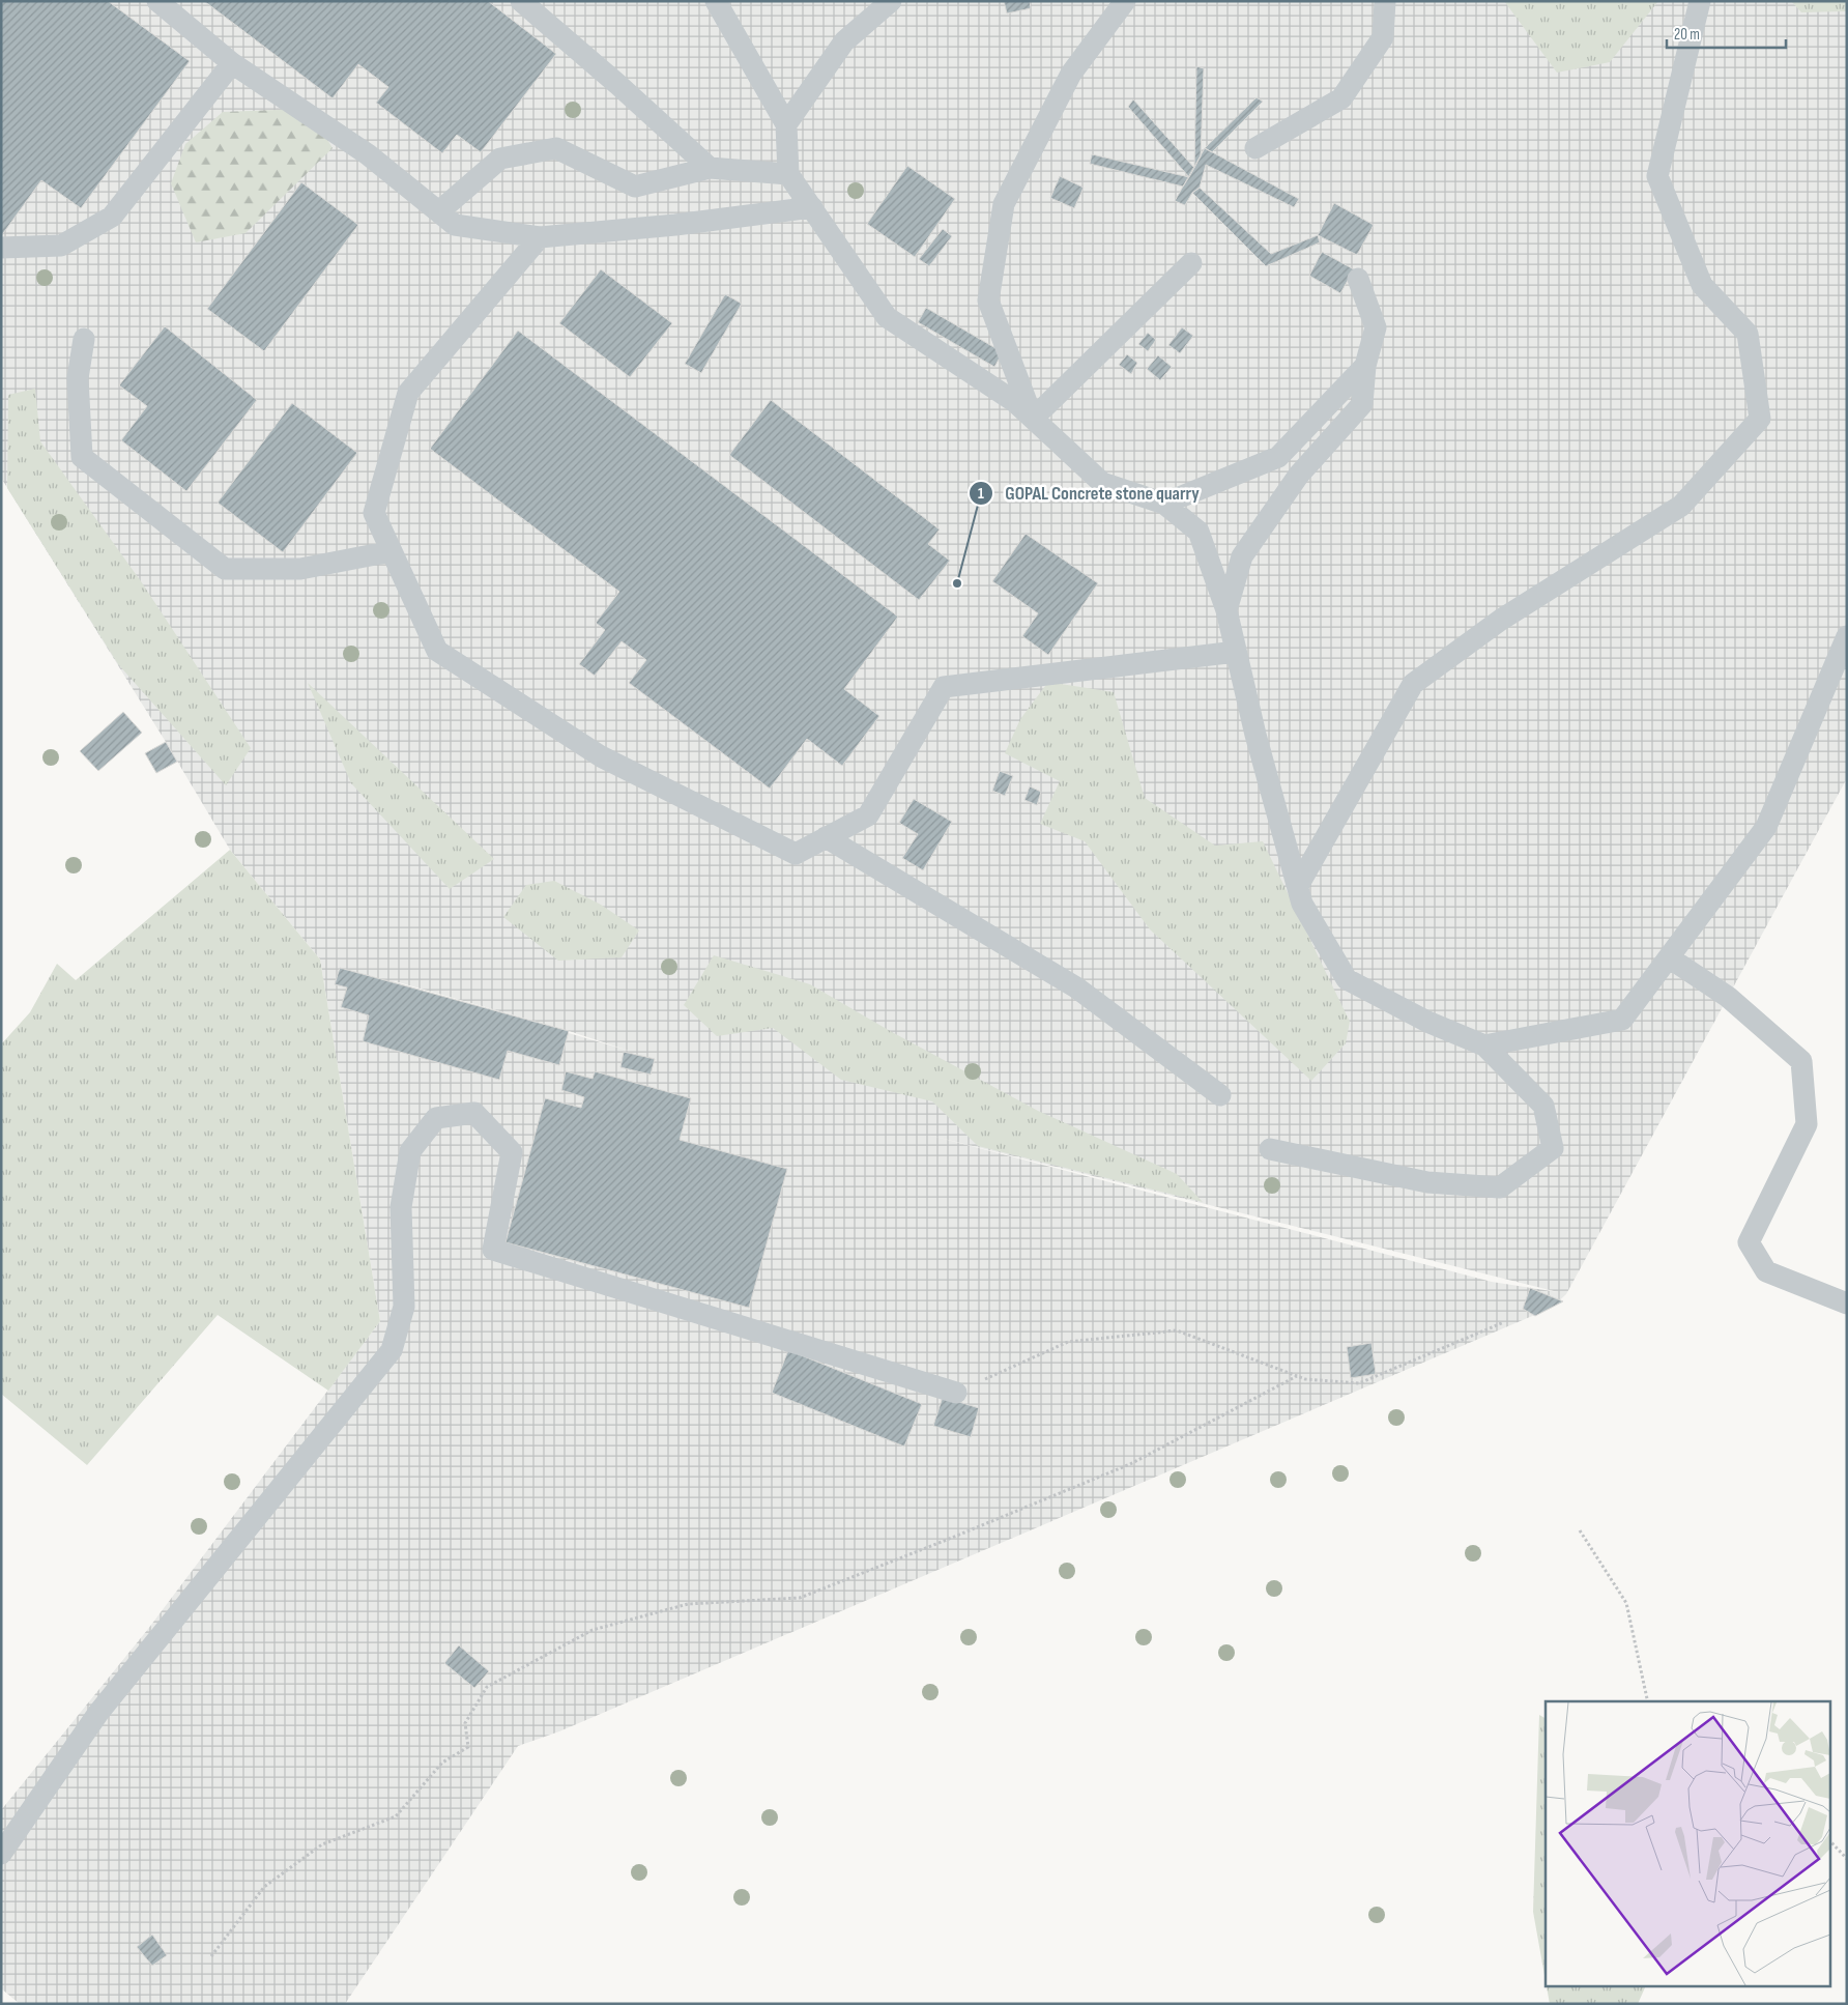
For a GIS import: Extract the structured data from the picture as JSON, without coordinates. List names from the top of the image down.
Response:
{
  "places": ["GOPAL Concrete stone quarry"],
  "scale_bar": "20 m"
}
